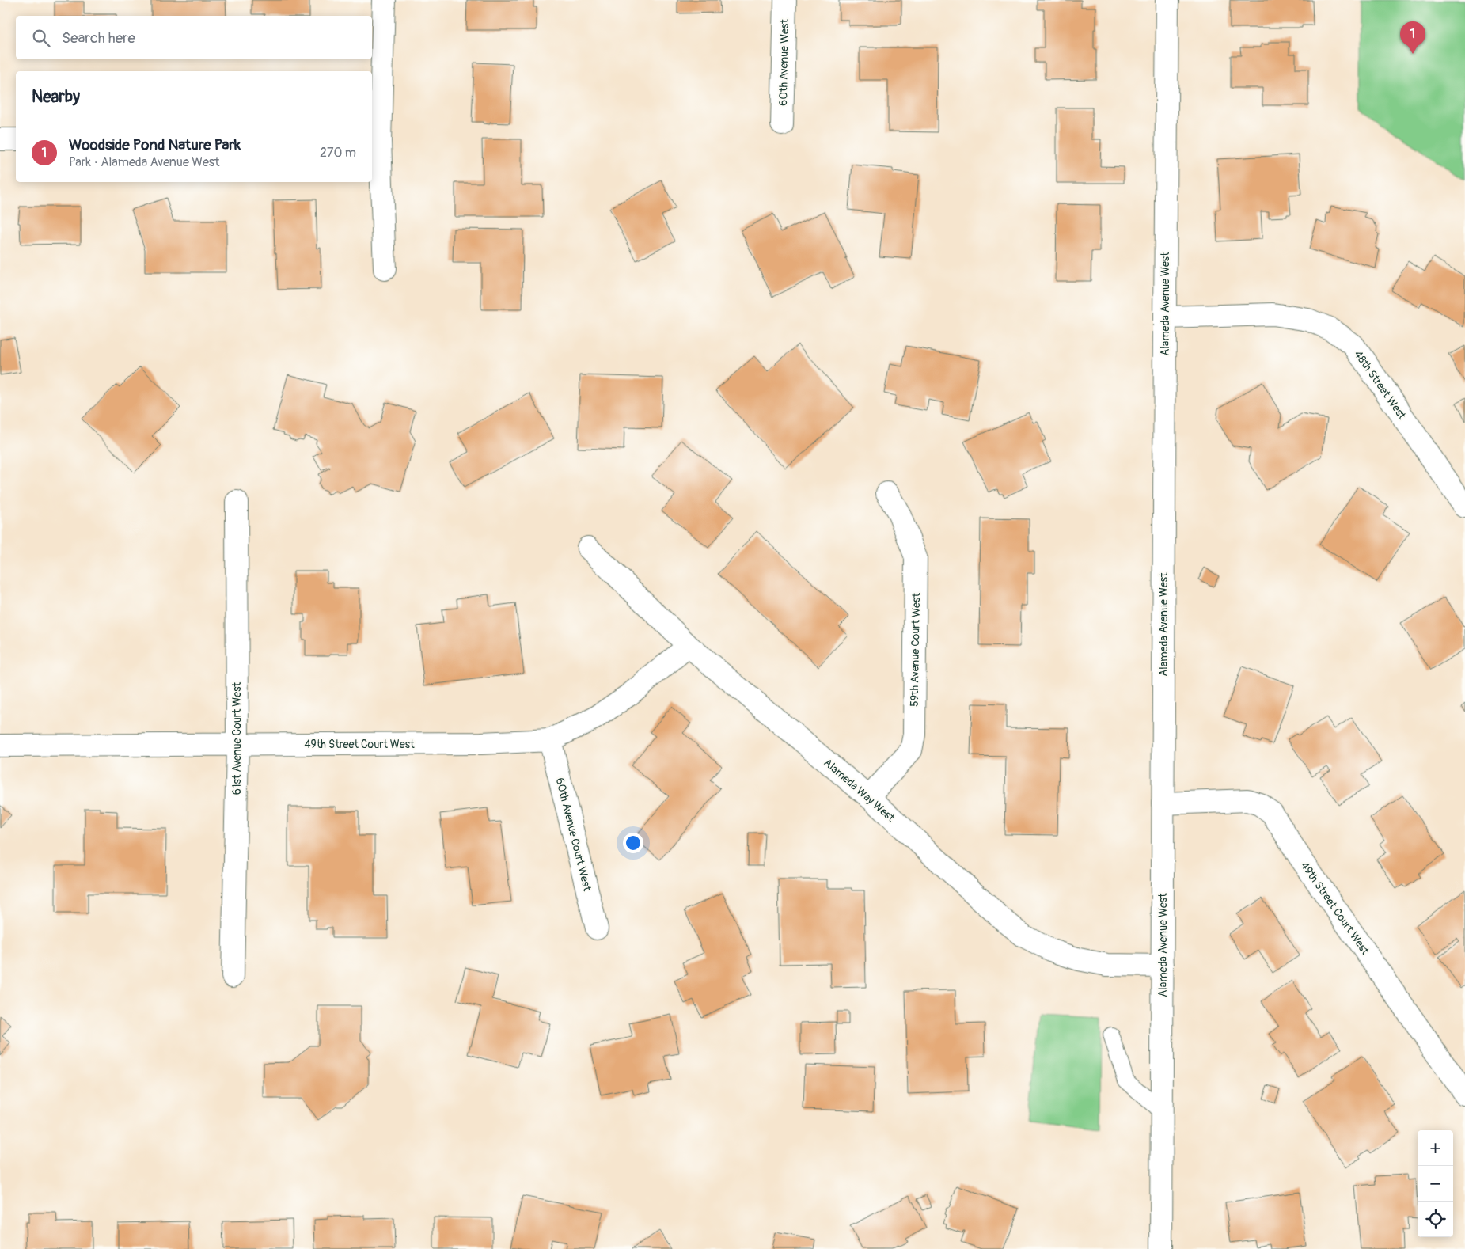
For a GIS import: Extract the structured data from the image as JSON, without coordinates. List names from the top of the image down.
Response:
{
  "streets": {
    "street": [
      "60th Avenue West",
      "Alameda Avenue West",
      "48th Street West",
      "59th Avenue Court West",
      "61st Avenue Court West",
      "49th Street Court West",
      "Alameda Way West",
      "60th Avenue Court West"
    ]
  },
  "crossings": [
    ["Alameda Avenue West", "48th Street West"],
    ["Alameda Avenue West", "49th Street Court West"],
    ["Alameda Avenue West", "Alameda Way West"],
    ["59th Avenue Court West", "Alameda Way West"],
    ["61st Avenue Court West", "49th Street Court West"],
    ["49th Street Court West", "Alameda Way West"],
    ["49th Street Court West", "60th Avenue Court West"]
  ],
  "page": {
    "search": "Search here",
    "pins": "1",
    "heading": "Nearby",
    "list": [
      {
        "mark": "1",
        "name": "Woodside Pond Nature Park",
        "note": "Park · Alameda Avenue West",
        "value": "270 m"
      }
    ],
    "map_buttons": ["+", "−"]
  }
}
